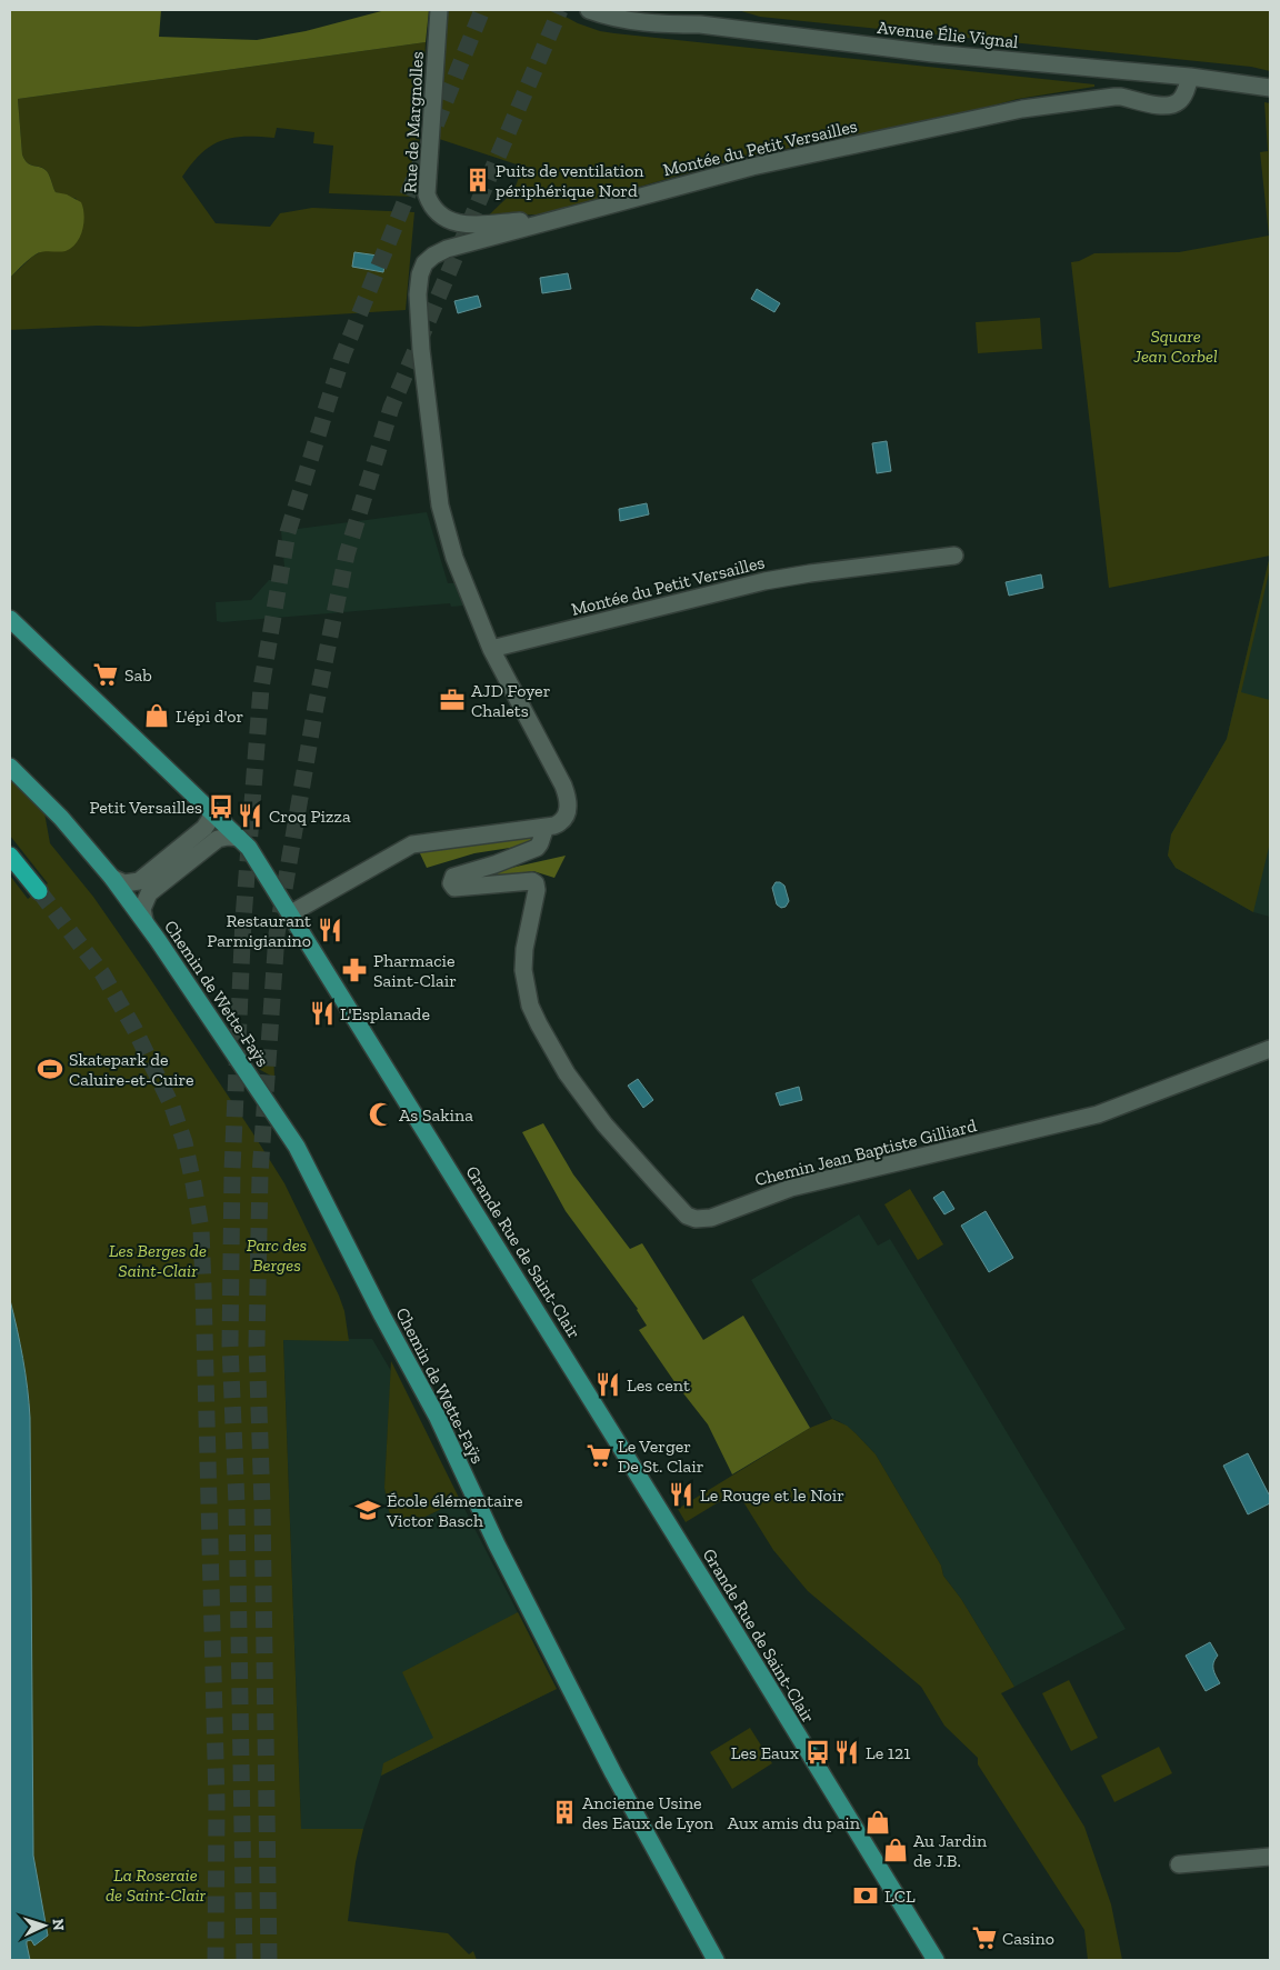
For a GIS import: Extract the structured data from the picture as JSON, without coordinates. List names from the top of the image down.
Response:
{
  "streets": {
    "main road": ["Chemin de Wette-Faÿs", "Grande Rue de Saint-Clair"],
    "street": [
      "Avenue Élie Vignal",
      "Rue de Margnolles",
      "Montée du Petit Versailles",
      "Chemin Jean Baptiste Gilliard"
    ]
  },
  "crossings": [
    ["Avenue Élie Vignal", "Montée du Petit Versailles"],
    ["Rue de Margnolles", "Montée du Petit Versailles"],
    ["Montée du Petit Versailles", "Chemin Jean Baptiste Gilliard"],
    ["Montée du Petit Versailles", "Grande Rue de Saint-Clair"]
  ],
  "parks": [
    "Square Jean Corbel",
    "Parc des Berges",
    "Les Berges de Saint-Clair",
    "La Roseraie de Saint-Clair"
  ],
  "places": {
    "building": ["Puits de ventilation périphérique Nord", "Ancienne Usine des Eaux de Lyon"],
    "supermarket": ["Sab", "Le Verger De St. Clair", "Casino"],
    "office": ["AJD Foyer Chalets"],
    "shop": ["L'épi d'or", "Aux amis du pain", "Au Jardin de J.B."],
    "bus stop": ["Petit Versailles", "Les Eaux"],
    "restaurant": [
      "Croq Pizza",
      "Restaurant Parmigianino",
      "L'Esplanade",
      "Les cent",
      "Le Rouge et le Noir",
      "Le 121"
    ],
    "pharmacy": ["Pharmacie Saint-Clair"],
    "sports": ["Skatepark de Caluire-et-Cuire"],
    "mosque": ["As Sakina"],
    "school or university": ["École élémentaire Victor Basch"],
    "bank": ["LCL"]
  },
  "north": "right"
}
